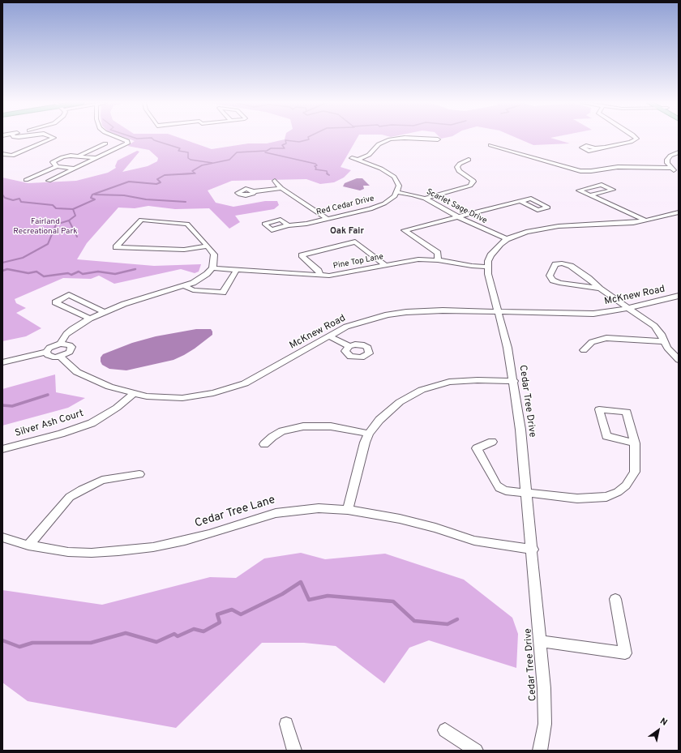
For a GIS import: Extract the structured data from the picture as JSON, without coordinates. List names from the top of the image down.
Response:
{
  "streets": {
    "street": [
      "Red Cedar Drive",
      "Scarlet Sage Drive",
      "Pine Top Lane",
      "McKnew Road",
      "Cedar Tree Drive",
      "Silver Ash Court",
      "Cedar Tree Lane"
    ]
  },
  "crossings": [
    ["Red Cedar Drive", "Scarlet Sage Drive"],
    ["Pine Top Lane", "Cedar Tree Drive"],
    ["McKnew Road", "Cedar Tree Drive"],
    ["McKnew Road", "Silver Ash Court"],
    ["Cedar Tree Drive", "Cedar Tree Lane"]
  ],
  "districts": ["Oak Fair"],
  "parks": ["Fairland Recreational Park"],
  "north": "top right"
}
